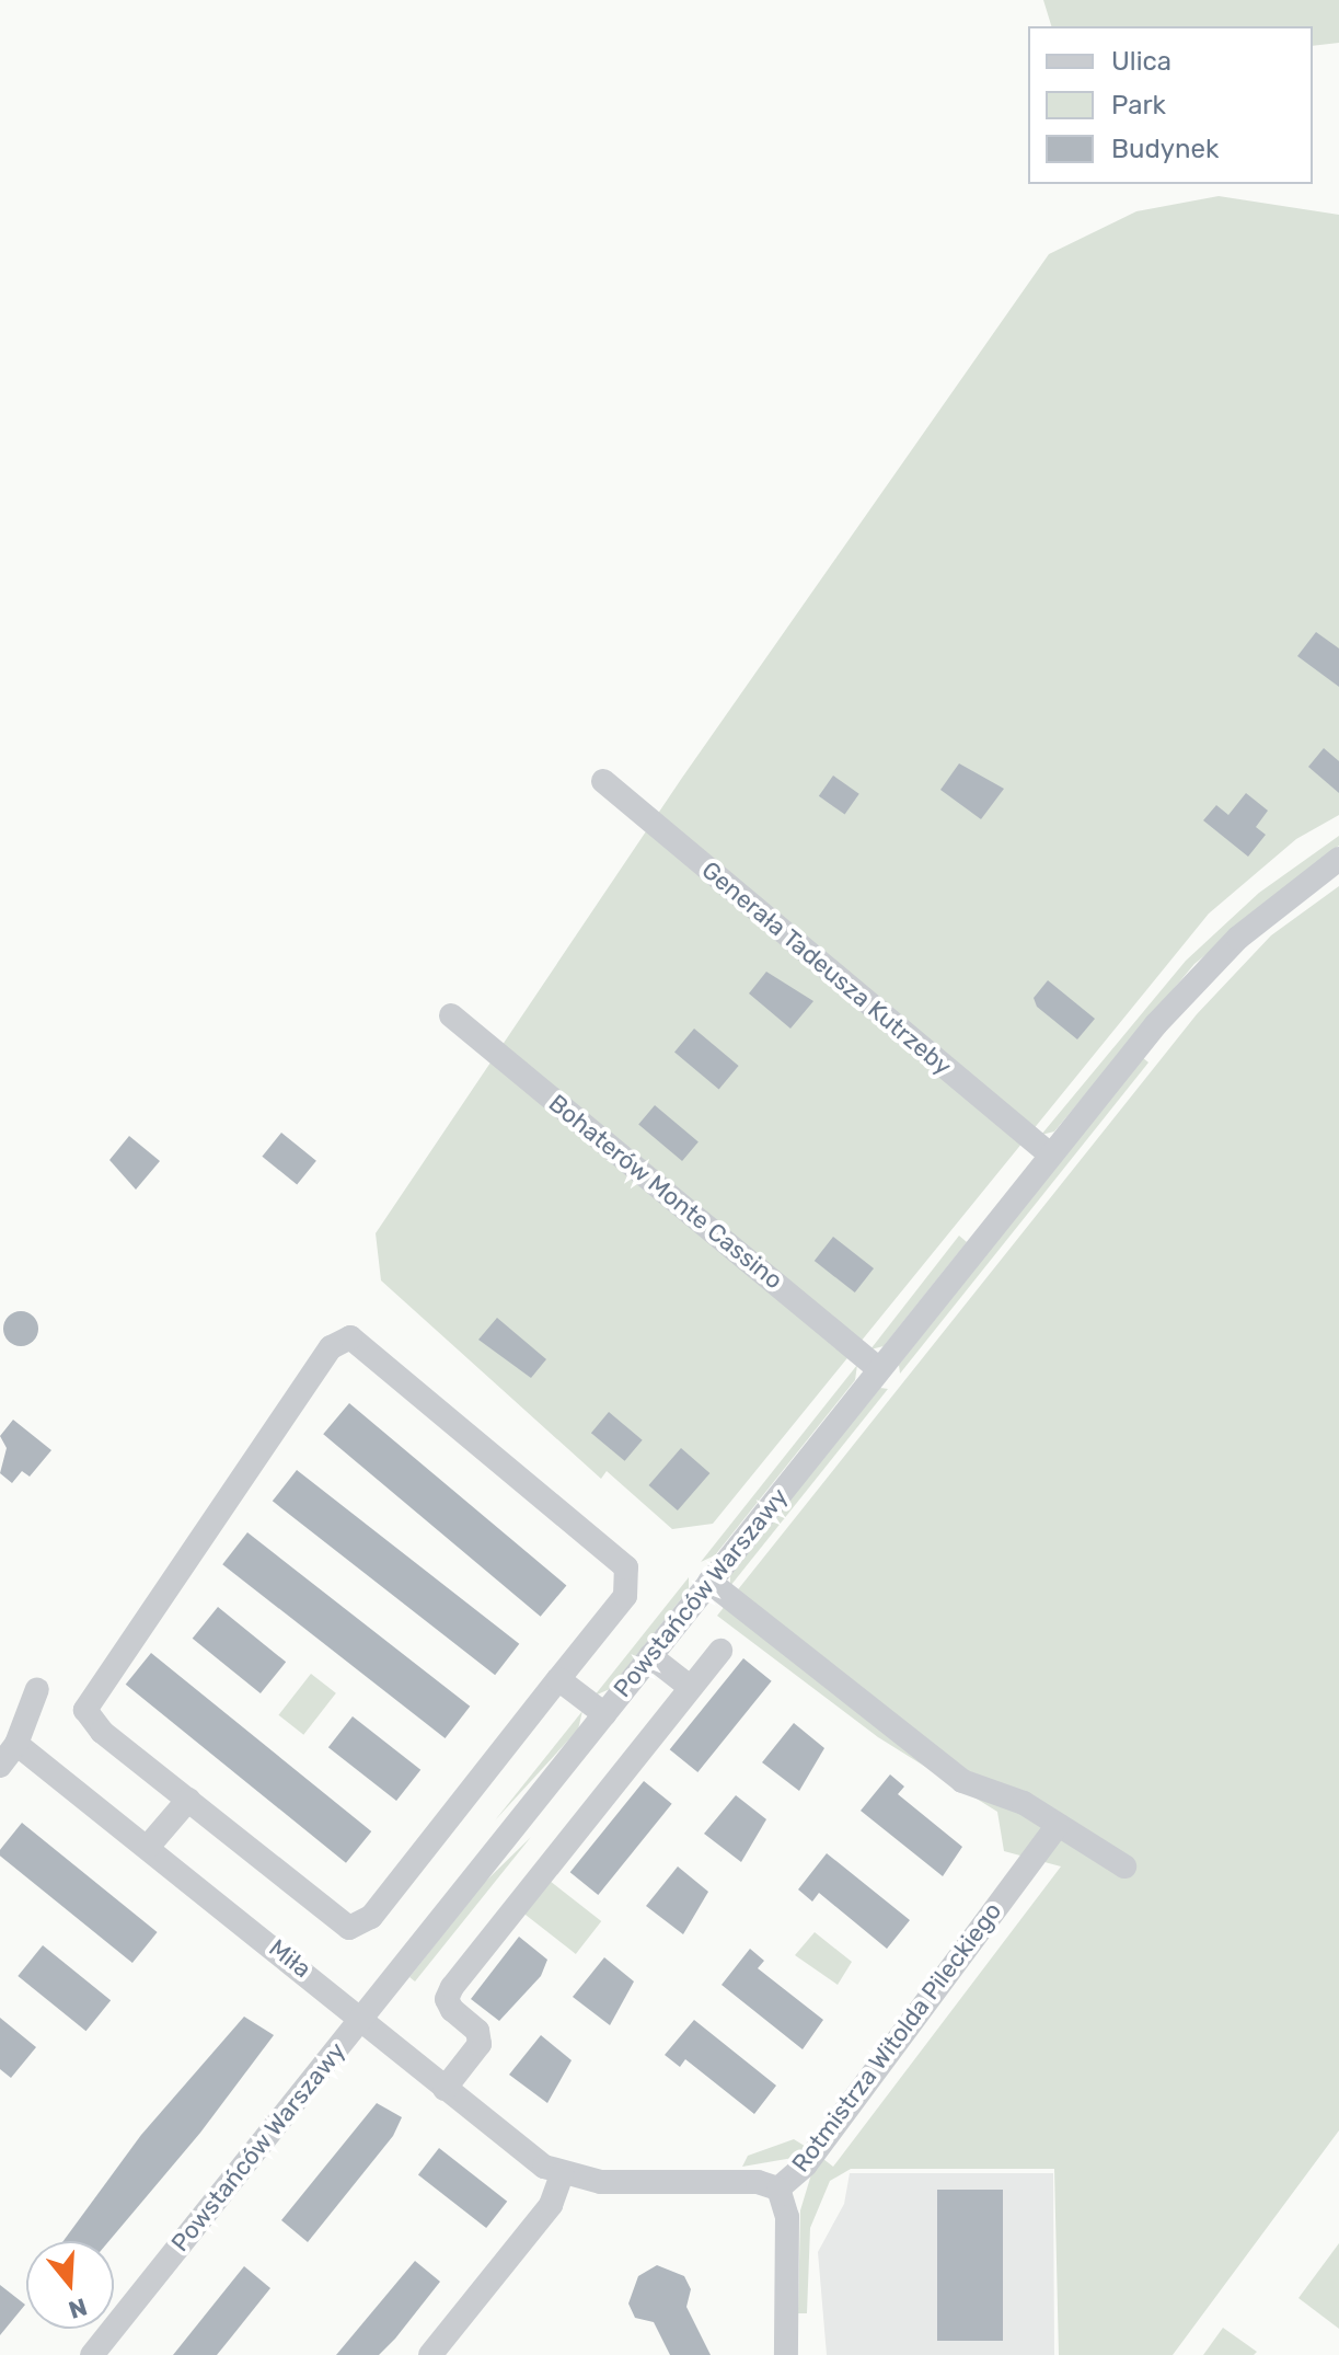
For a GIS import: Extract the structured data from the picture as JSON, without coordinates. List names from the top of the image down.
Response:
{
  "streets": {
    "street": [
      "Generała Tadeusza Kutrzeby",
      "Bohaterów Monte Cassino",
      "Powstańców Warszawy",
      "Miła",
      "Rotmistrza Witolda Pileckiego"
    ]
  },
  "crossings": [
    ["Generała Tadeusza Kutrzeby", "Powstańców Warszawy"],
    ["Bohaterów Monte Cassino", "Powstańców Warszawy"],
    ["Powstańców Warszawy", "Miła"],
    ["Miła", "Rotmistrza Witolda Pileckiego"]
  ],
  "legend": ["Ulica", "Park", "Budynek"],
  "north": "bottom"
}
